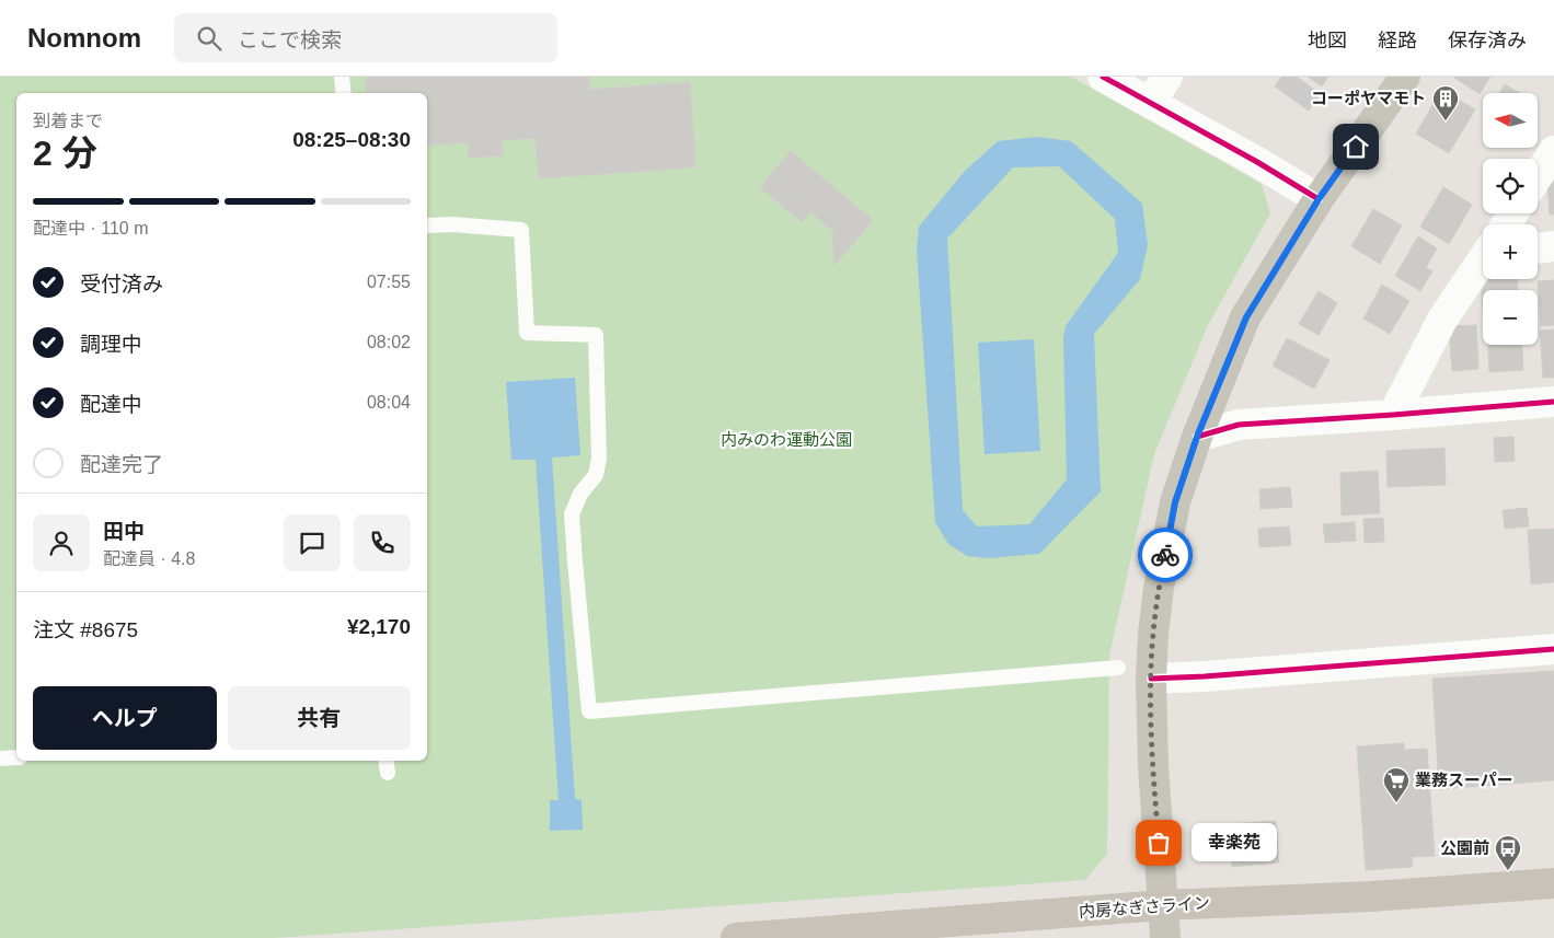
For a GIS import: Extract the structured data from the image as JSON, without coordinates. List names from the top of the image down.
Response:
{
  "streets": {
    "highway": ["内房なぎさライン"]
  },
  "parks": ["内みのわ運動公園"],
  "places": {
    "building": ["コーポヤマモト"],
    "supermarket": ["業務スーパー"],
    "other": ["幸楽苑"],
    "bus stop": ["公園前"]
  },
  "north": "left",
  "page": {
    "header": "Nomnom",
    "search": "ここで検索",
    "nav": ["地図", "経路", "保存済み"],
    "map_buttons": ["+", "−"],
    "heading": ["2 分", "到着まで", "08:25–08:30"],
    "panel": [
      "田中",
      "配達員 · 4.8",
      "注文 #8675",
      "¥2,170"
    ],
    "bar": "配達中 · 110 m",
    "list": [
      ["受付済み", "07:55"],
      ["調理中", "08:02"],
      ["配達中", "08:04"],
      "配達完了"
    ],
    "buttons": ["ヘルプ", "共有"],
    "bubble": "幸楽苑"
  }
}
